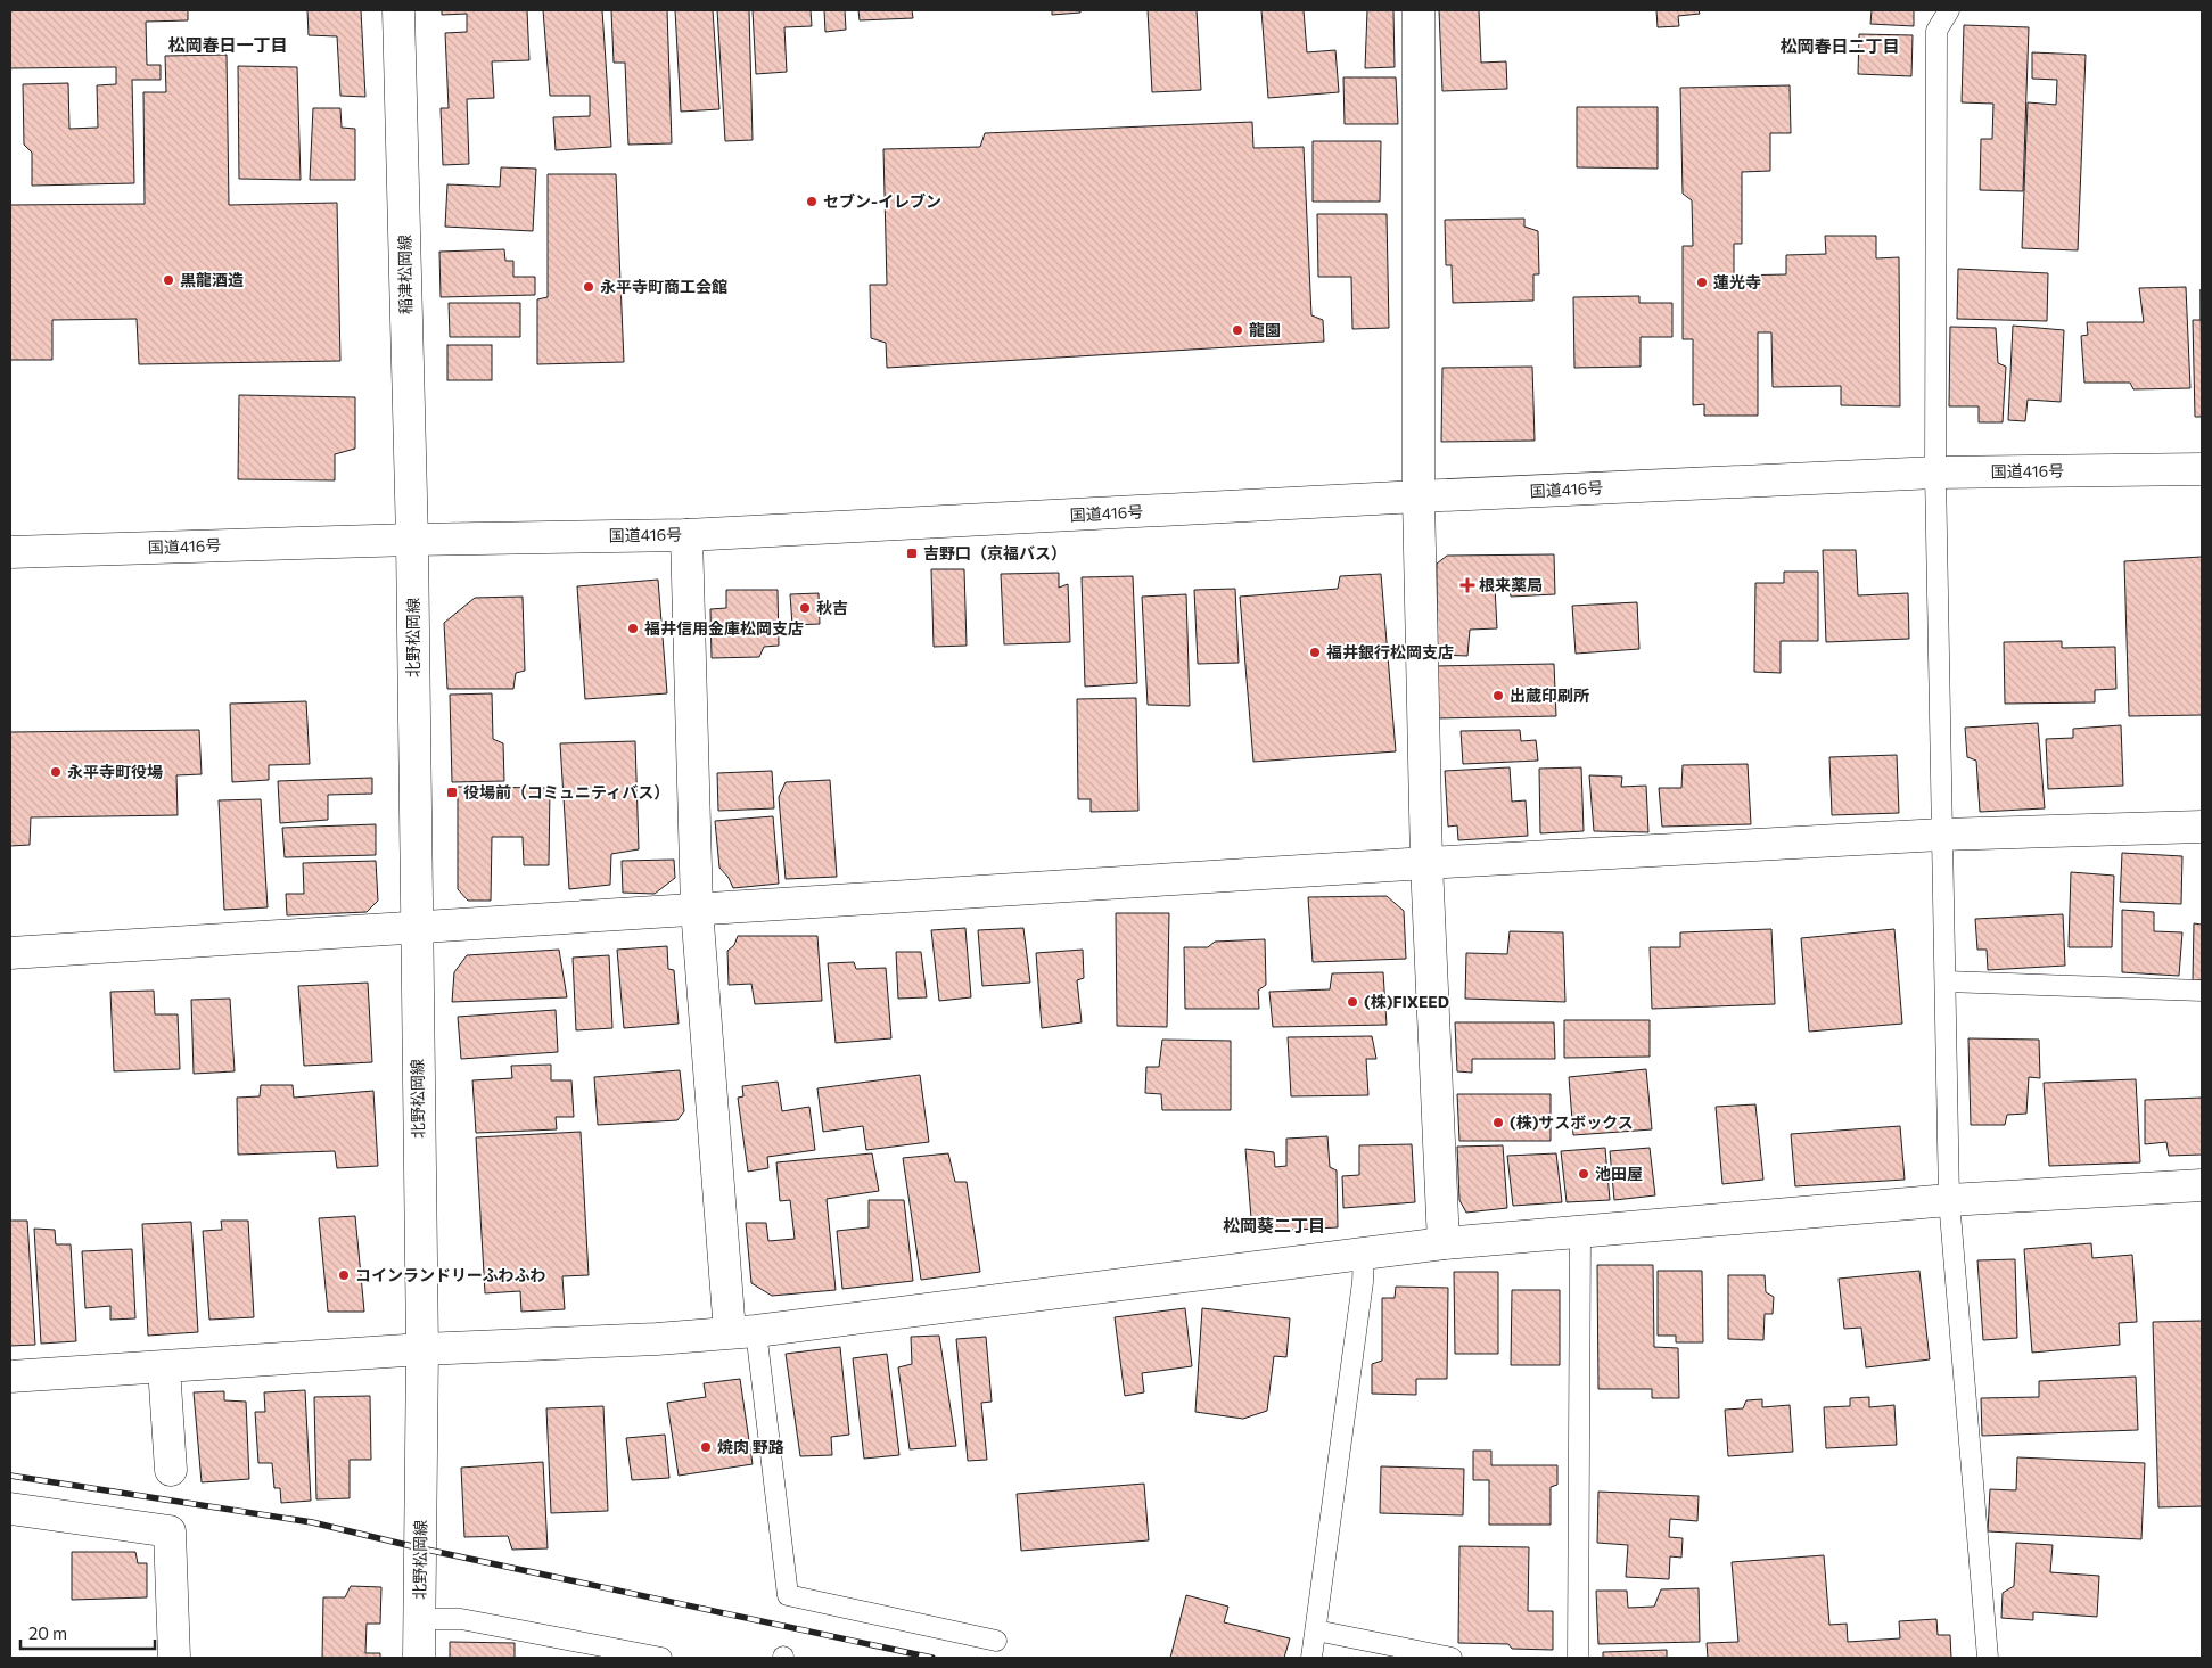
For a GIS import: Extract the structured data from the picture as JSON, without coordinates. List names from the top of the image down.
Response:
{
  "streets": {
    "main road": ["稲津松岡線", "国道416号", "北野松岡線"]
  },
  "crossings": [
    ["稲津松岡線", "国道416号"],
    ["稲津松岡線", "北野松岡線"],
    ["国道416号", "北野松岡線"]
  ],
  "districts": ["松岡春日一丁目", "松岡春日二丁目", "松岡葵二丁目"],
  "places": {
    "other": [
      "セブン-イレブン",
      "黒龍酒造",
      "蓮光寺",
      "永平寺町商工会館",
      "龍園",
      "秋吉",
      "福井信用金庫松岡支店",
      "福井銀行松岡支店",
      "出蔵印刷所",
      "永平寺町役場",
      "(株)FIXEED",
      "(株)サスボックス",
      "池田屋",
      "コインランドリーふわふわ",
      "焼肉 野路"
    ],
    "transit": ["吉野口（京福バス）", "役場前（コミュニティバス）"],
    "health": ["根来薬局"]
  },
  "scale_bar": "20 m"
}
